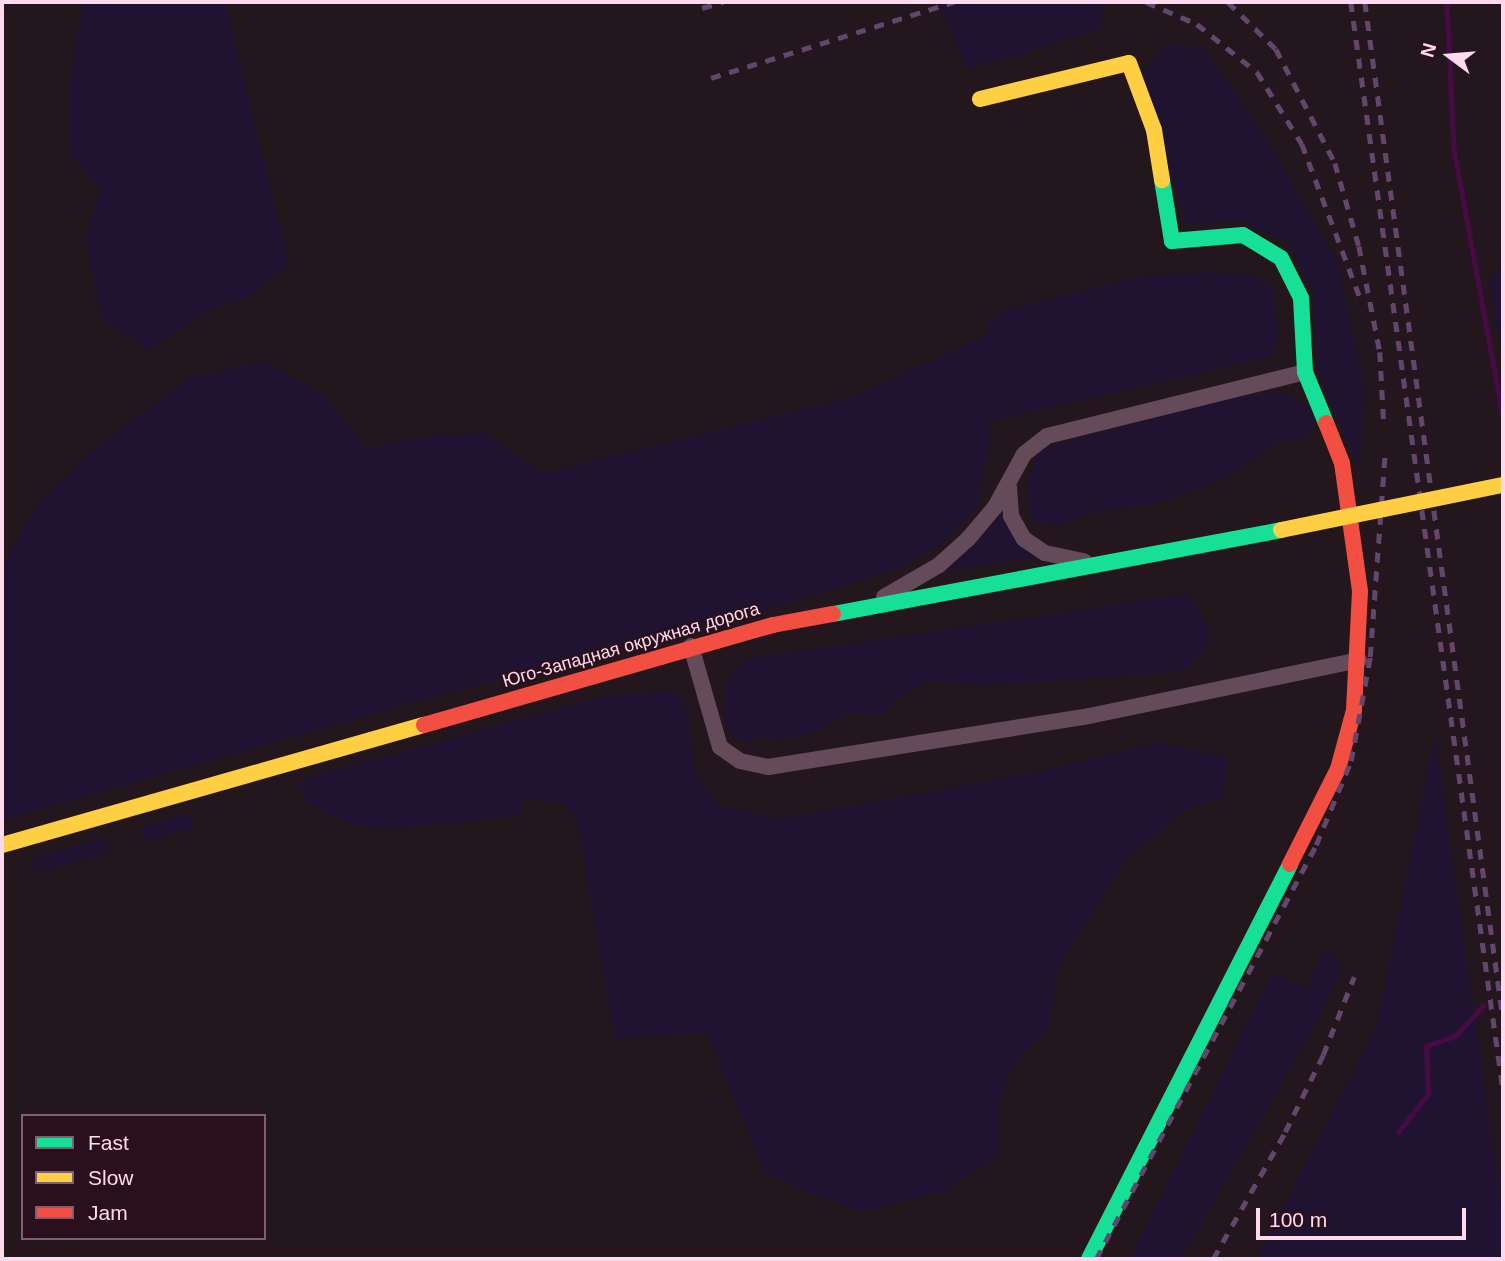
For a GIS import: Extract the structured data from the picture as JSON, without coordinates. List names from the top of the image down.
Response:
{
  "streets": {
    "main road": ["Юго-Западная окружная дорога"]
  },
  "legend": ["Fast", "Slow", "Jam"],
  "scale_bar": "100 m",
  "north": "left"
}
